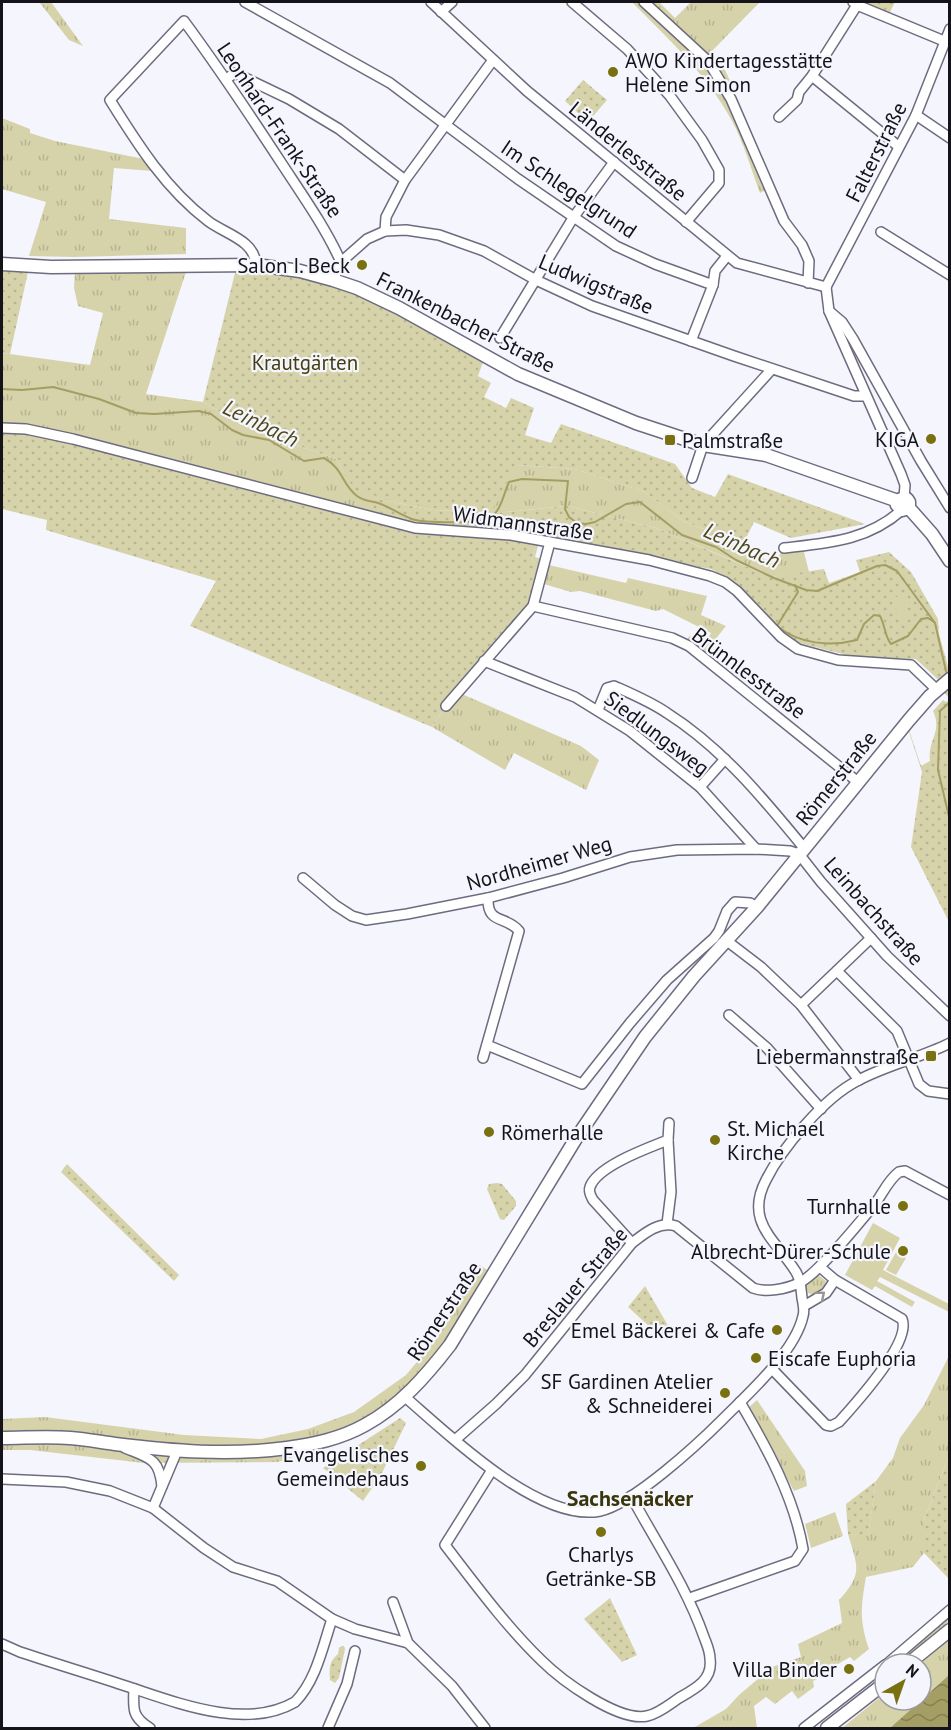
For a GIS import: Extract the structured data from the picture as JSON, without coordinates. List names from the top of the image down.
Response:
{
  "streets": {
    "main road": ["Frankenbacher Straße", "Römerstraße"],
    "street": [
      "Leonhard-Frank-Straße",
      "Länderlesstraße",
      "Falterstraße",
      "Im Schlegelgrund",
      "Ludwigstraße",
      "Widmannstraße",
      "Brünnlesstraße",
      "Siedlungsweg",
      "Nordheimer Weg",
      "Leinbachstraße",
      "Breslauer Straße"
    ]
  },
  "crossings": [
    ["Leonhard-Frank-Straße", "Frankenbacher Straße"],
    ["Länderlesstraße", "Falterstraße"],
    ["Widmannstraße", "Römerstraße"],
    ["Brünnlesstraße", "Römerstraße"],
    ["Siedlungsweg", "Nordheimer Weg"],
    ["Siedlungsweg", "Leinbachstraße"],
    ["Römerstraße", "Nordheimer Weg"],
    ["Römerstraße", "Leinbachstraße"],
    ["Nordheimer Weg", "Leinbachstraße"]
  ],
  "districts": ["Sachsenäcker"],
  "water": ["Leinbach"],
  "parks": ["Krautgärten"],
  "places": {
    "other": [
      "AWO Kindertagesstätte Helene Simon",
      "Salon I. Beck",
      "KIGA",
      "Römerhalle",
      "St. Michael Kirche",
      "Turnhalle",
      "Albrecht-Dürer-Schule",
      "Emel Bäckerei & Cafe",
      "Eiscafe Euphoria",
      "SF Gardinen Atelier & Schneiderei",
      "Evangelisches Gemeindehaus",
      "Charlys Getränke-SB",
      "Villa Binder"
    ],
    "transit": ["Palmstraße", "Liebermannstraße"]
  },
  "north": "top right"
}
